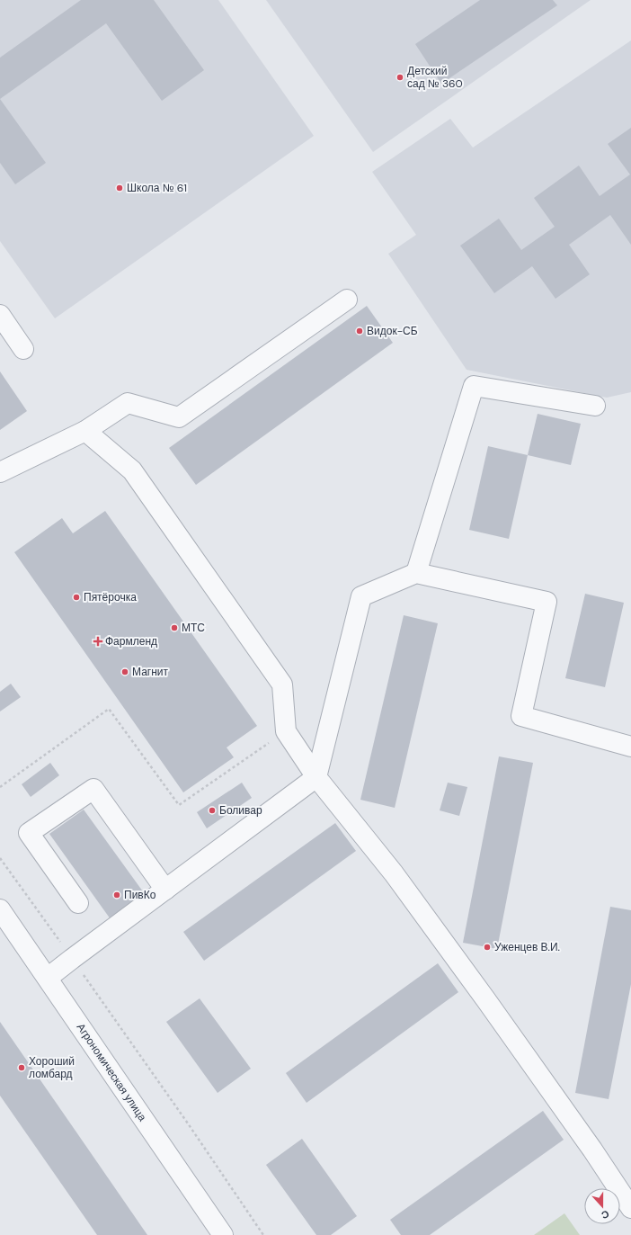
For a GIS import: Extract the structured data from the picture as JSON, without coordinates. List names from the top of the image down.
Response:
{
  "streets": {
    "street": ["Агрономическая улица"]
  },
  "places": {
    "other": [
      "Детский сад № 360",
      "Школа № 61",
      "Видок-СБ",
      "Пятёрочка",
      "МТС",
      "Магнит",
      "Боливар",
      "ПивКо",
      "Уженцев В.И.",
      "Хороший ломбард"
    ],
    "health": ["Фармленд"]
  },
  "north": "bottom"
}
